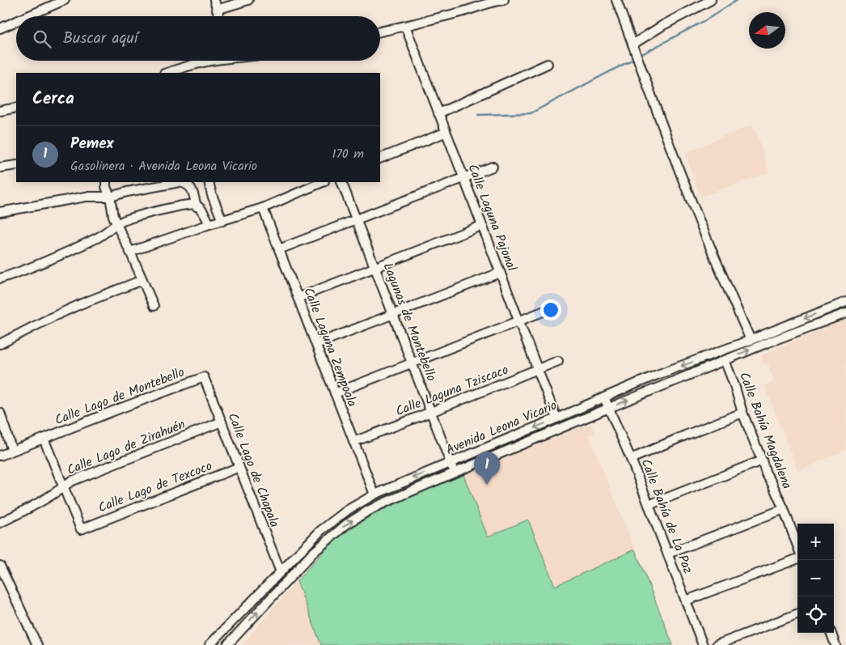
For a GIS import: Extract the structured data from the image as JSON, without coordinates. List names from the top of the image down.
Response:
{
  "streets": {
    "street": [
      "Calle Laguna Pajonal",
      "Lagunas de Montebello",
      "Calle Laguna Zempoala",
      "Calle Laguna Tziscaco",
      "Calle Lago de Montebello",
      "Avenida Leona Vicario",
      "Calle Bahía Magdalena",
      "Calle Lago de Zirahuén",
      "Calle Lago de Chapala",
      "Calle Lago de Texcoco",
      "Calle Bahía de La Paz"
    ]
  },
  "crossings": [
    ["Calle Laguna Pajonal", "Calle Laguna Tziscaco"],
    ["Calle Laguna Pajonal", "Avenida Leona Vicario"],
    ["Lagunas de Montebello", "Calle Laguna Tziscaco"],
    ["Lagunas de Montebello", "Avenida Leona Vicario"],
    ["Calle Laguna Zempoala", "Calle Laguna Tziscaco"],
    ["Calle Laguna Zempoala", "Avenida Leona Vicario"],
    ["Calle Lago de Montebello", "Calle Lago de Chapala"],
    ["Avenida Leona Vicario", "Calle Bahía Magdalena"],
    ["Avenida Leona Vicario", "Calle Lago de Chapala"],
    ["Avenida Leona Vicario", "Calle Bahía de La Paz"],
    ["Calle Lago de Zirahuén", "Calle Lago de Chapala"],
    ["Calle Lago de Zirahuén", "Calle Lago de Texcoco"],
    ["Calle Lago de Chapala", "Calle Lago de Texcoco"]
  ],
  "north": "left",
  "page": {
    "search": "Buscar aquí",
    "heading": "Cerca",
    "list": [
      {
        "mark": "1",
        "name": "Pemex",
        "note": "Gasolinera · Avenida Leona Vicario",
        "value": "170 m"
      }
    ],
    "pins": "1",
    "map_buttons": ["+", "−"]
  }
}
